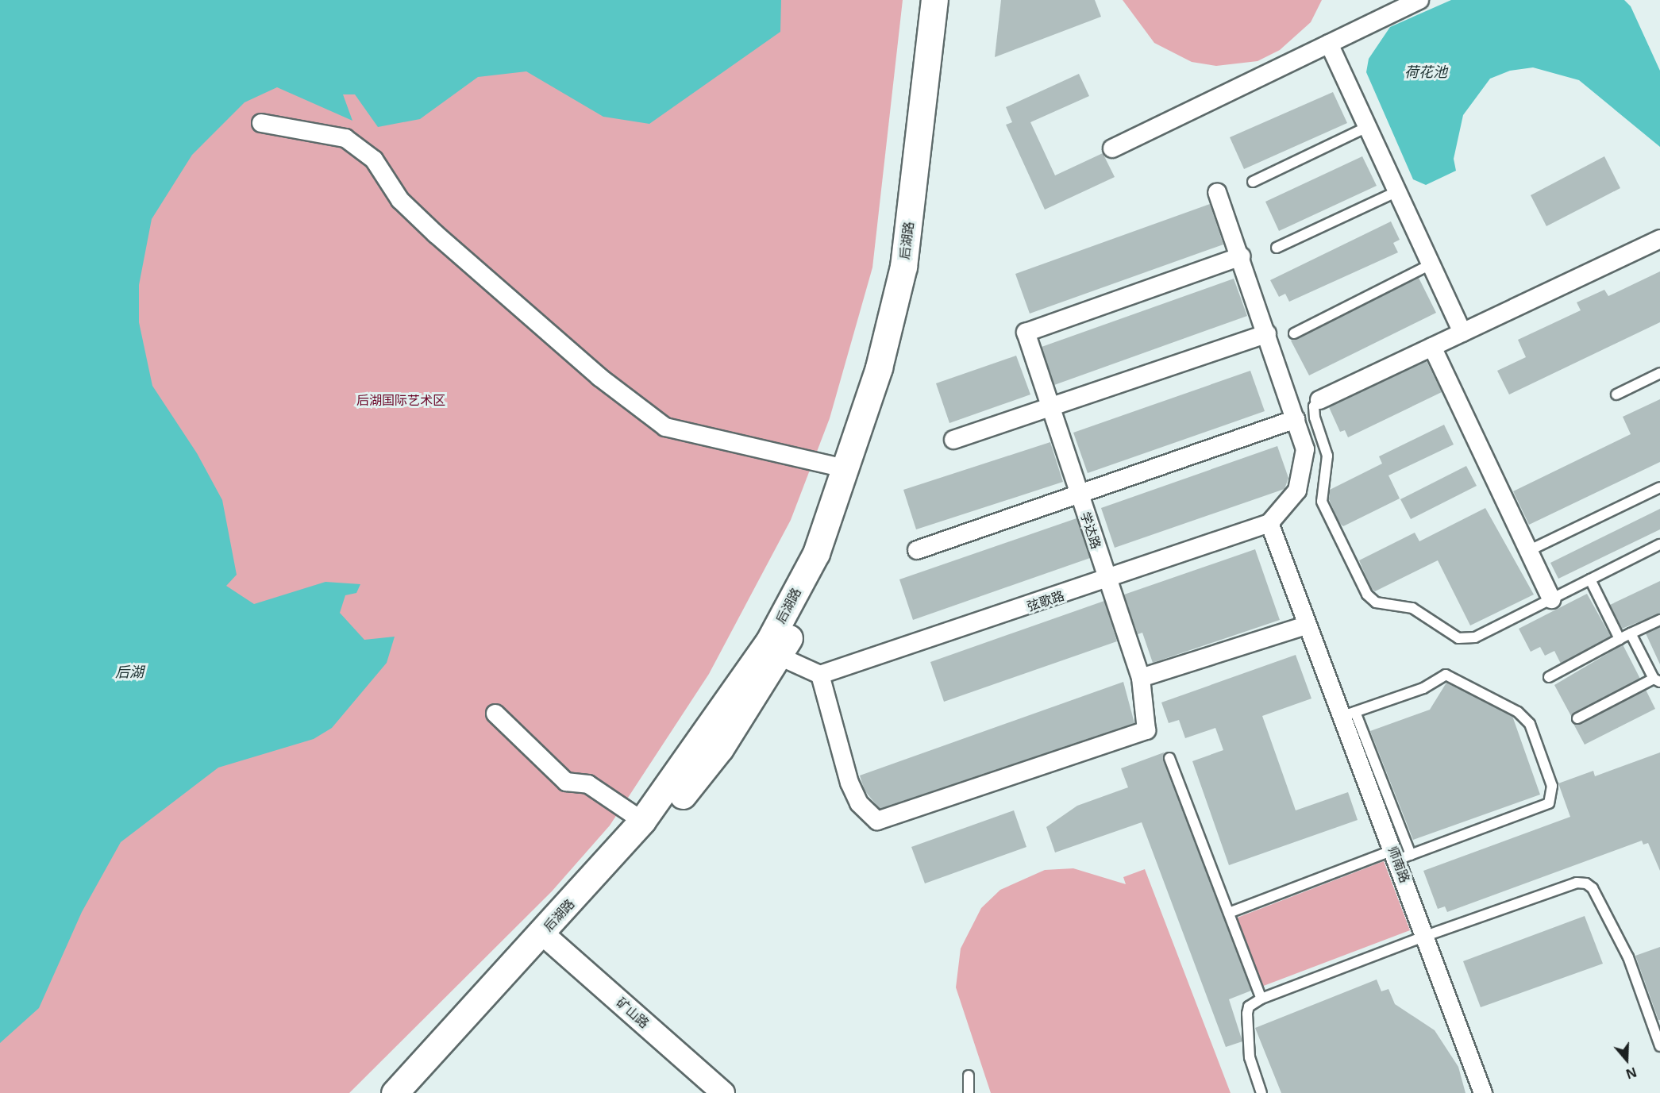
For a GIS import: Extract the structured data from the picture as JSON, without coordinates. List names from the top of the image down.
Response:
{
  "streets": {
    "main road": ["后湖路"],
    "street": [
      "学达路",
      "弦歌路",
      "师南路",
      "矿山路"
    ]
  },
  "crossings": [
    ["后湖路", "矿山路"],
    ["学达路", "弦歌路"],
    ["弦歌路", "师南路"]
  ],
  "water": ["荷花池", "后湖"],
  "parks": ["后湖国际艺术区"],
  "north": "bottom"
}
